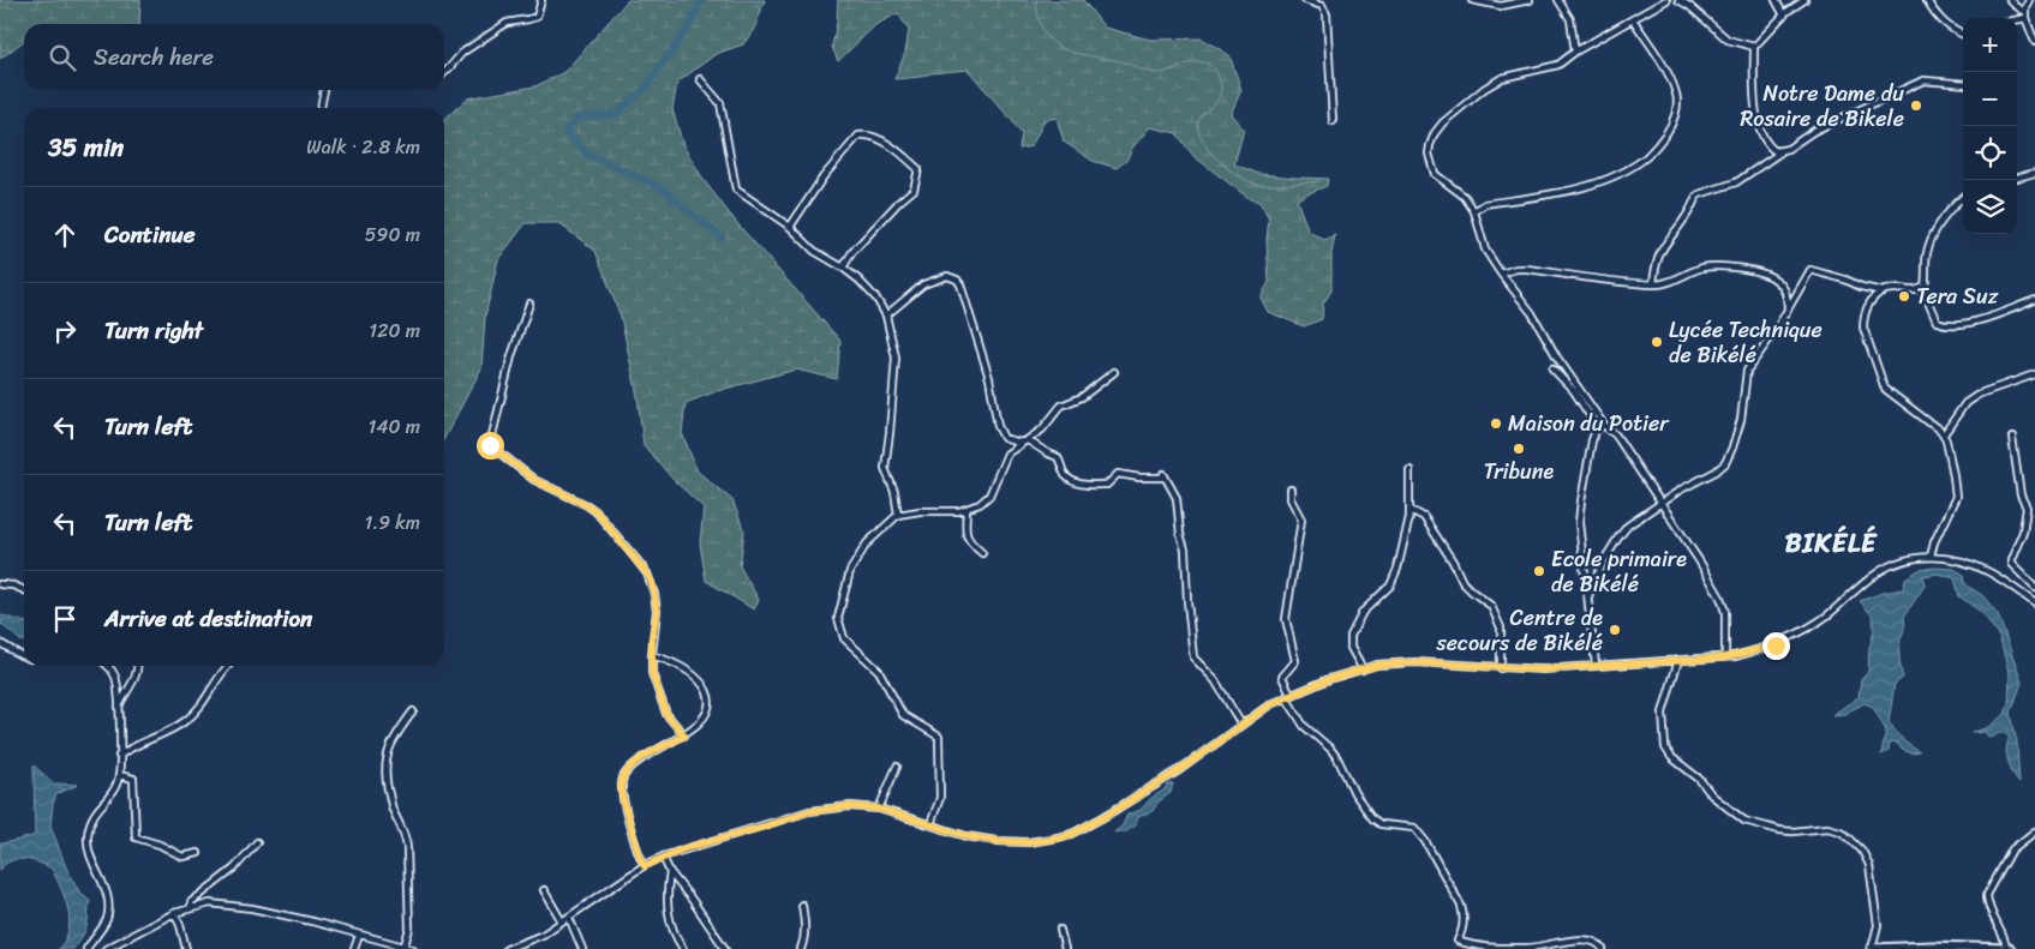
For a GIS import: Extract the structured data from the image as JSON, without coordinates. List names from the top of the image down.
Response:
{
  "districts": ["BIKÉLÉ"],
  "places": [
    "Notre Dame du Rosaire de Bikele",
    "Tera Suz",
    "Lycée Technique de Bikélé",
    "Maison du Potier",
    "Tribune",
    "Ecole primaire de Bikélé",
    "Centre de secours de Bikélé"
  ],
  "page": {
    "map_buttons": ["+", "−"],
    "search": "Search here",
    "heading": ["35 min", "Walk · 2.8 km"],
    "list": [
      ["Continue", "590 m"],
      ["Turn right", "120 m"],
      ["Turn left", "140 m"],
      ["Turn left", "1.9 km"],
      "Arrive at destination"
    ]
  }
}
